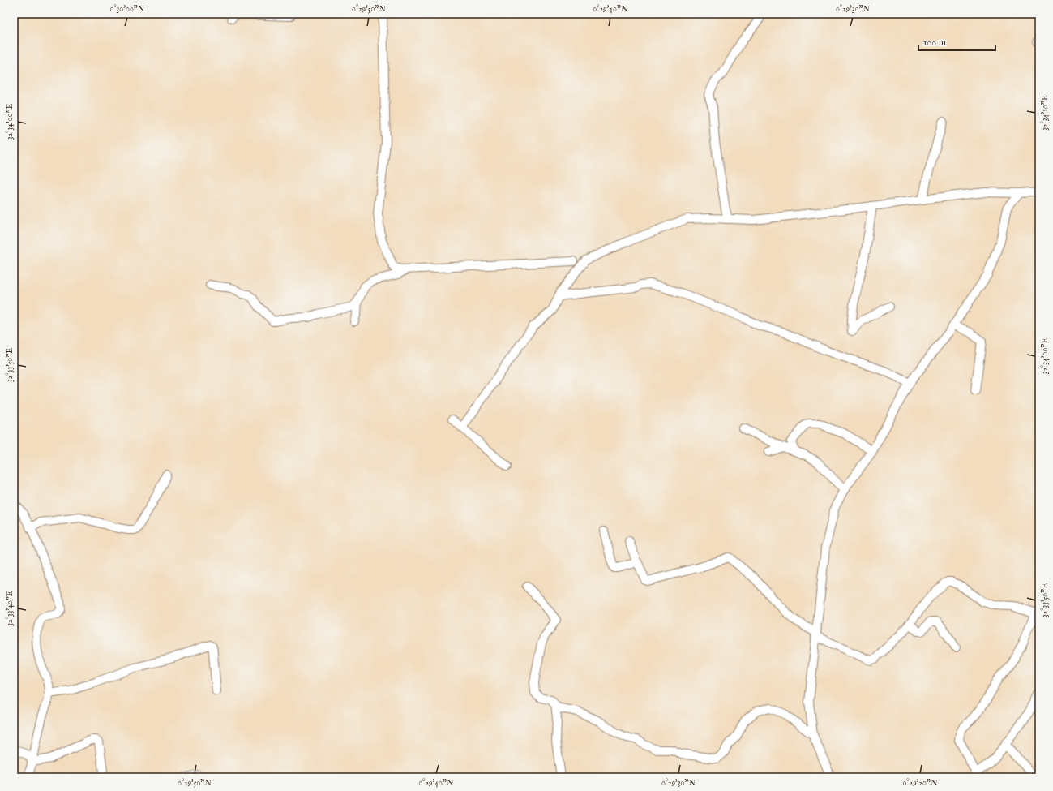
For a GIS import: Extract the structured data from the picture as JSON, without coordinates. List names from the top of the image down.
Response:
{
  "scale_bar": "100 m",
  "coordinates": [
    "0°30'00\"N",
    "0°29'50\"N",
    "0°29'40\"N",
    "0°29'30\"N",
    "32°34'10\"E",
    "32°34'00\"E",
    "32°33'50\"E",
    "32°33'40\"E",
    "0°29'20\"N"
  ]
}
